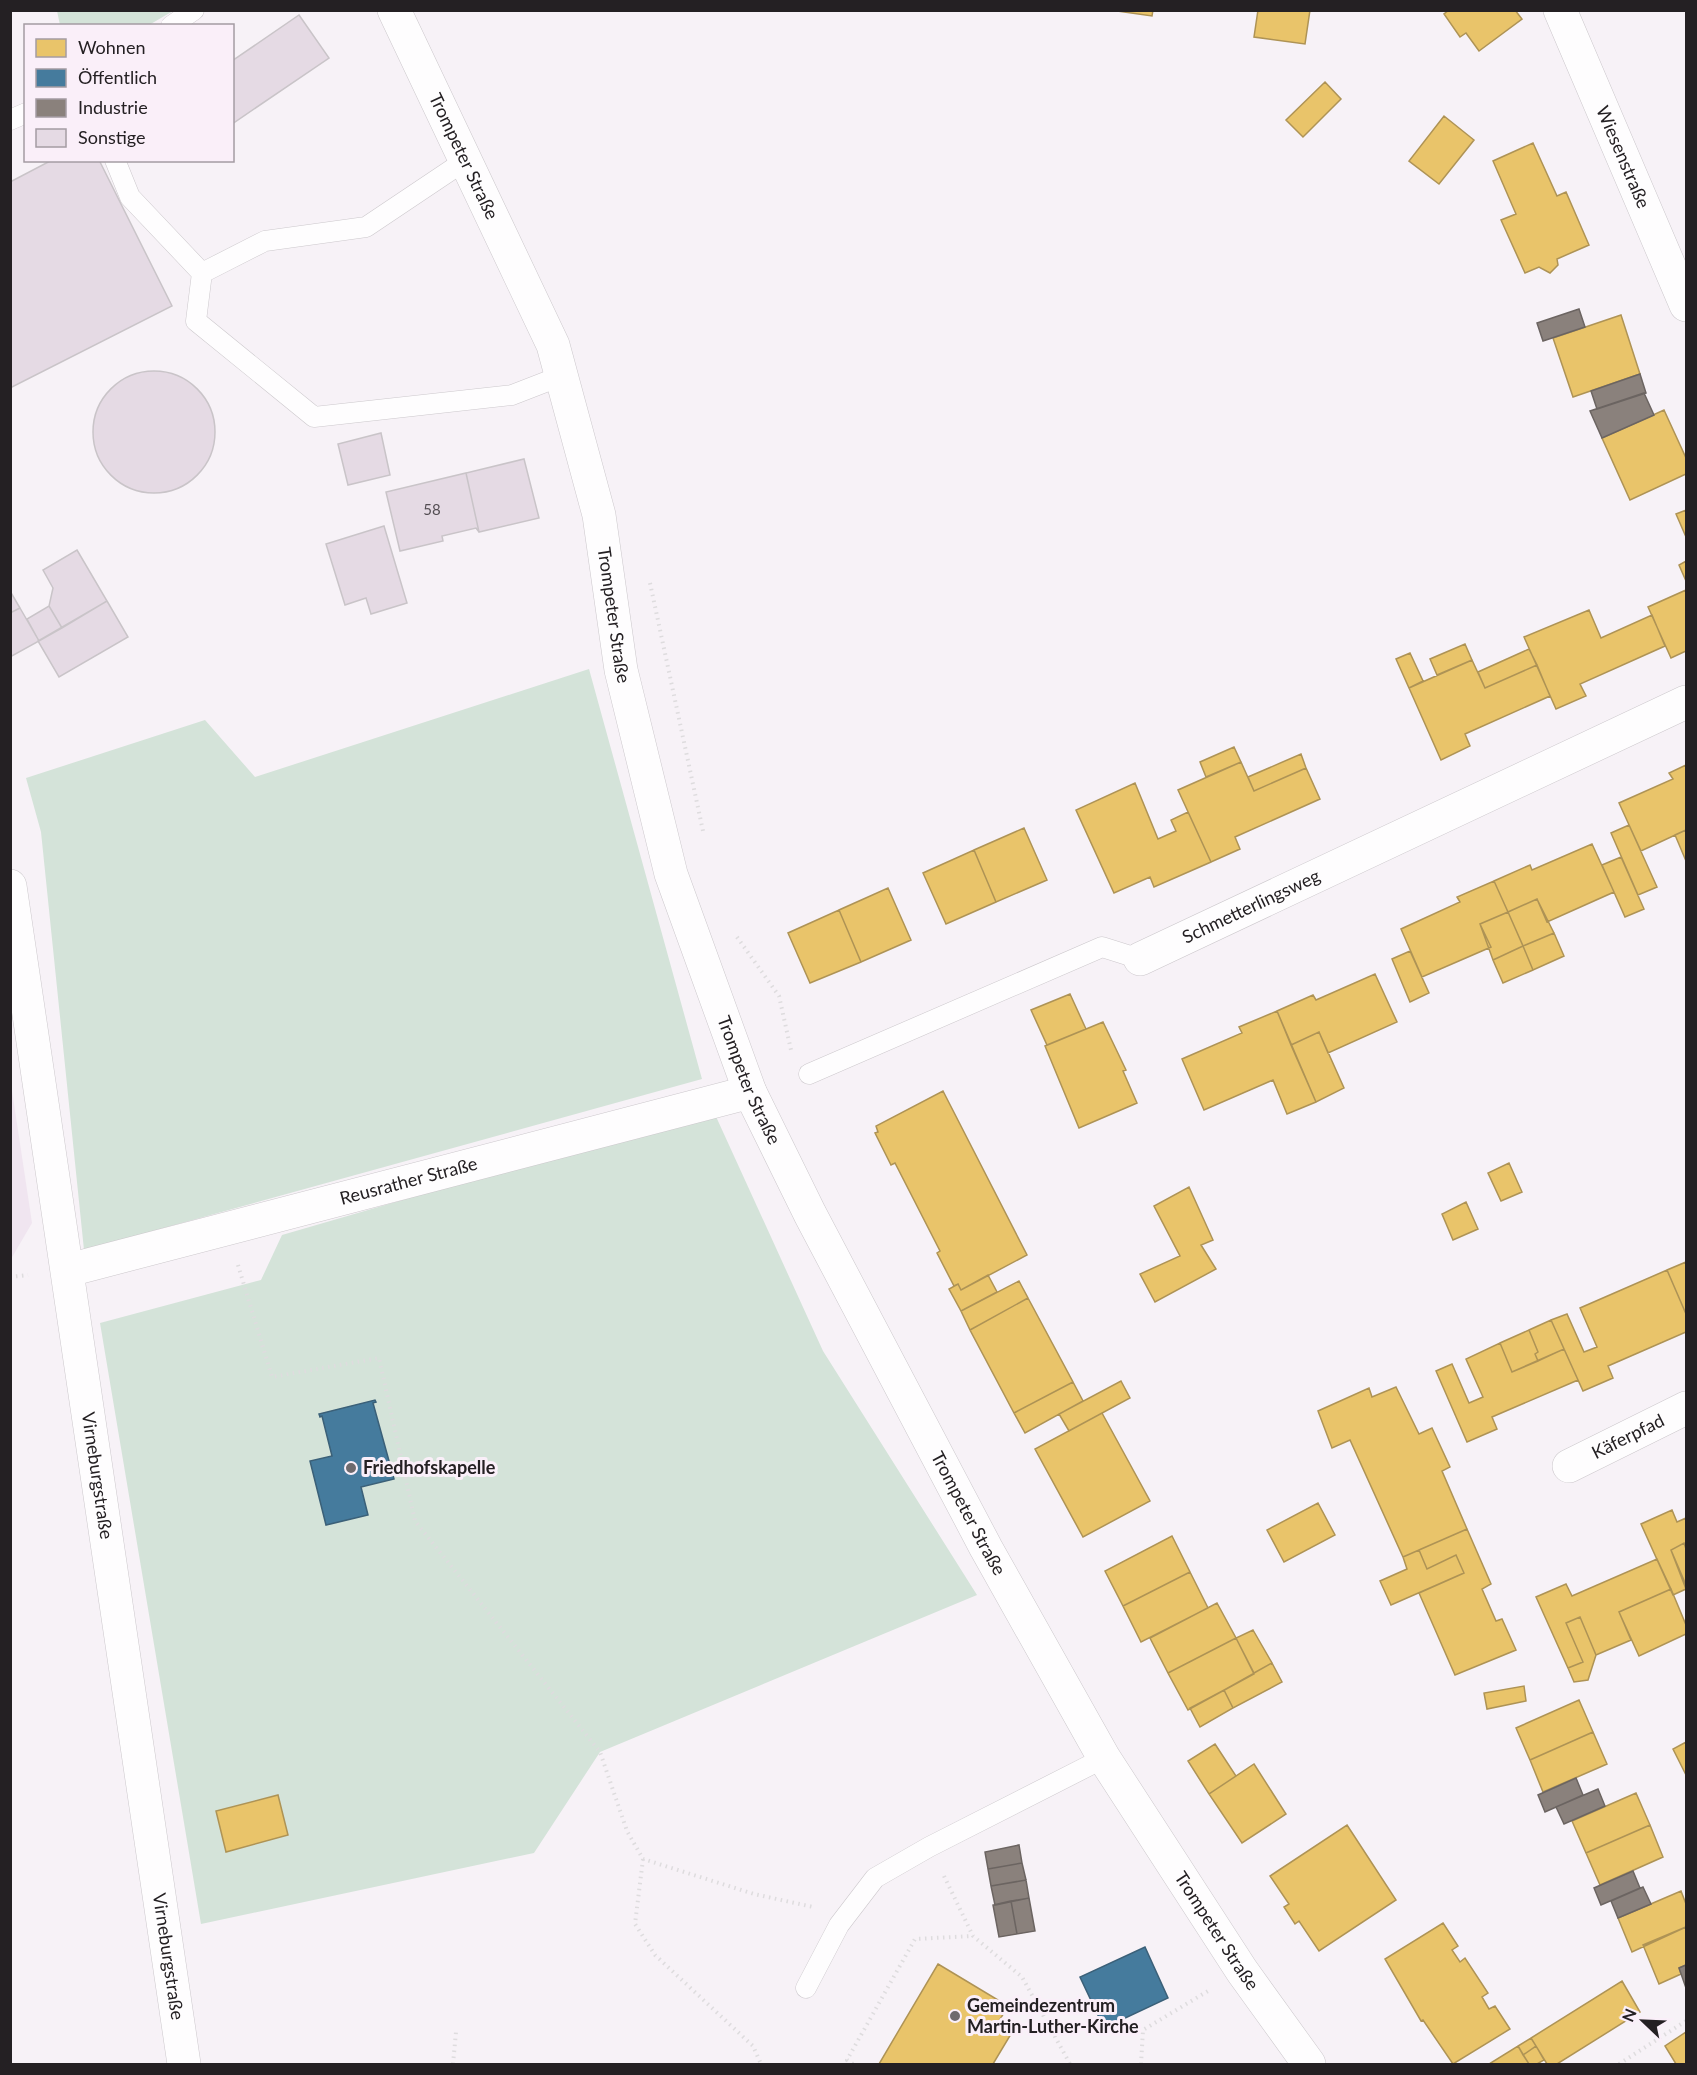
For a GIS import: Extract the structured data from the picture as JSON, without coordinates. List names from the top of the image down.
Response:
{
  "streets": {
    "street": [
      "Trompeter Straße",
      "Wiesenstraße",
      "Schmetterlingsweg",
      "Reusrather Straße",
      "Käferpfad",
      "Virneburgstraße"
    ]
  },
  "crossings": [
    ["Trompeter Straße", "Reusrather Straße"],
    ["Reusrather Straße", "Virneburgstraße"]
  ],
  "places": ["Friedhofskapelle", "Gemeindezentrum Martin-Luther-Kirche"],
  "house_numbers": ["58"],
  "legend": [
    "Wohnen",
    "Öffentlich",
    "Industrie",
    "Sonstige"
  ],
  "north": "top left"
}
